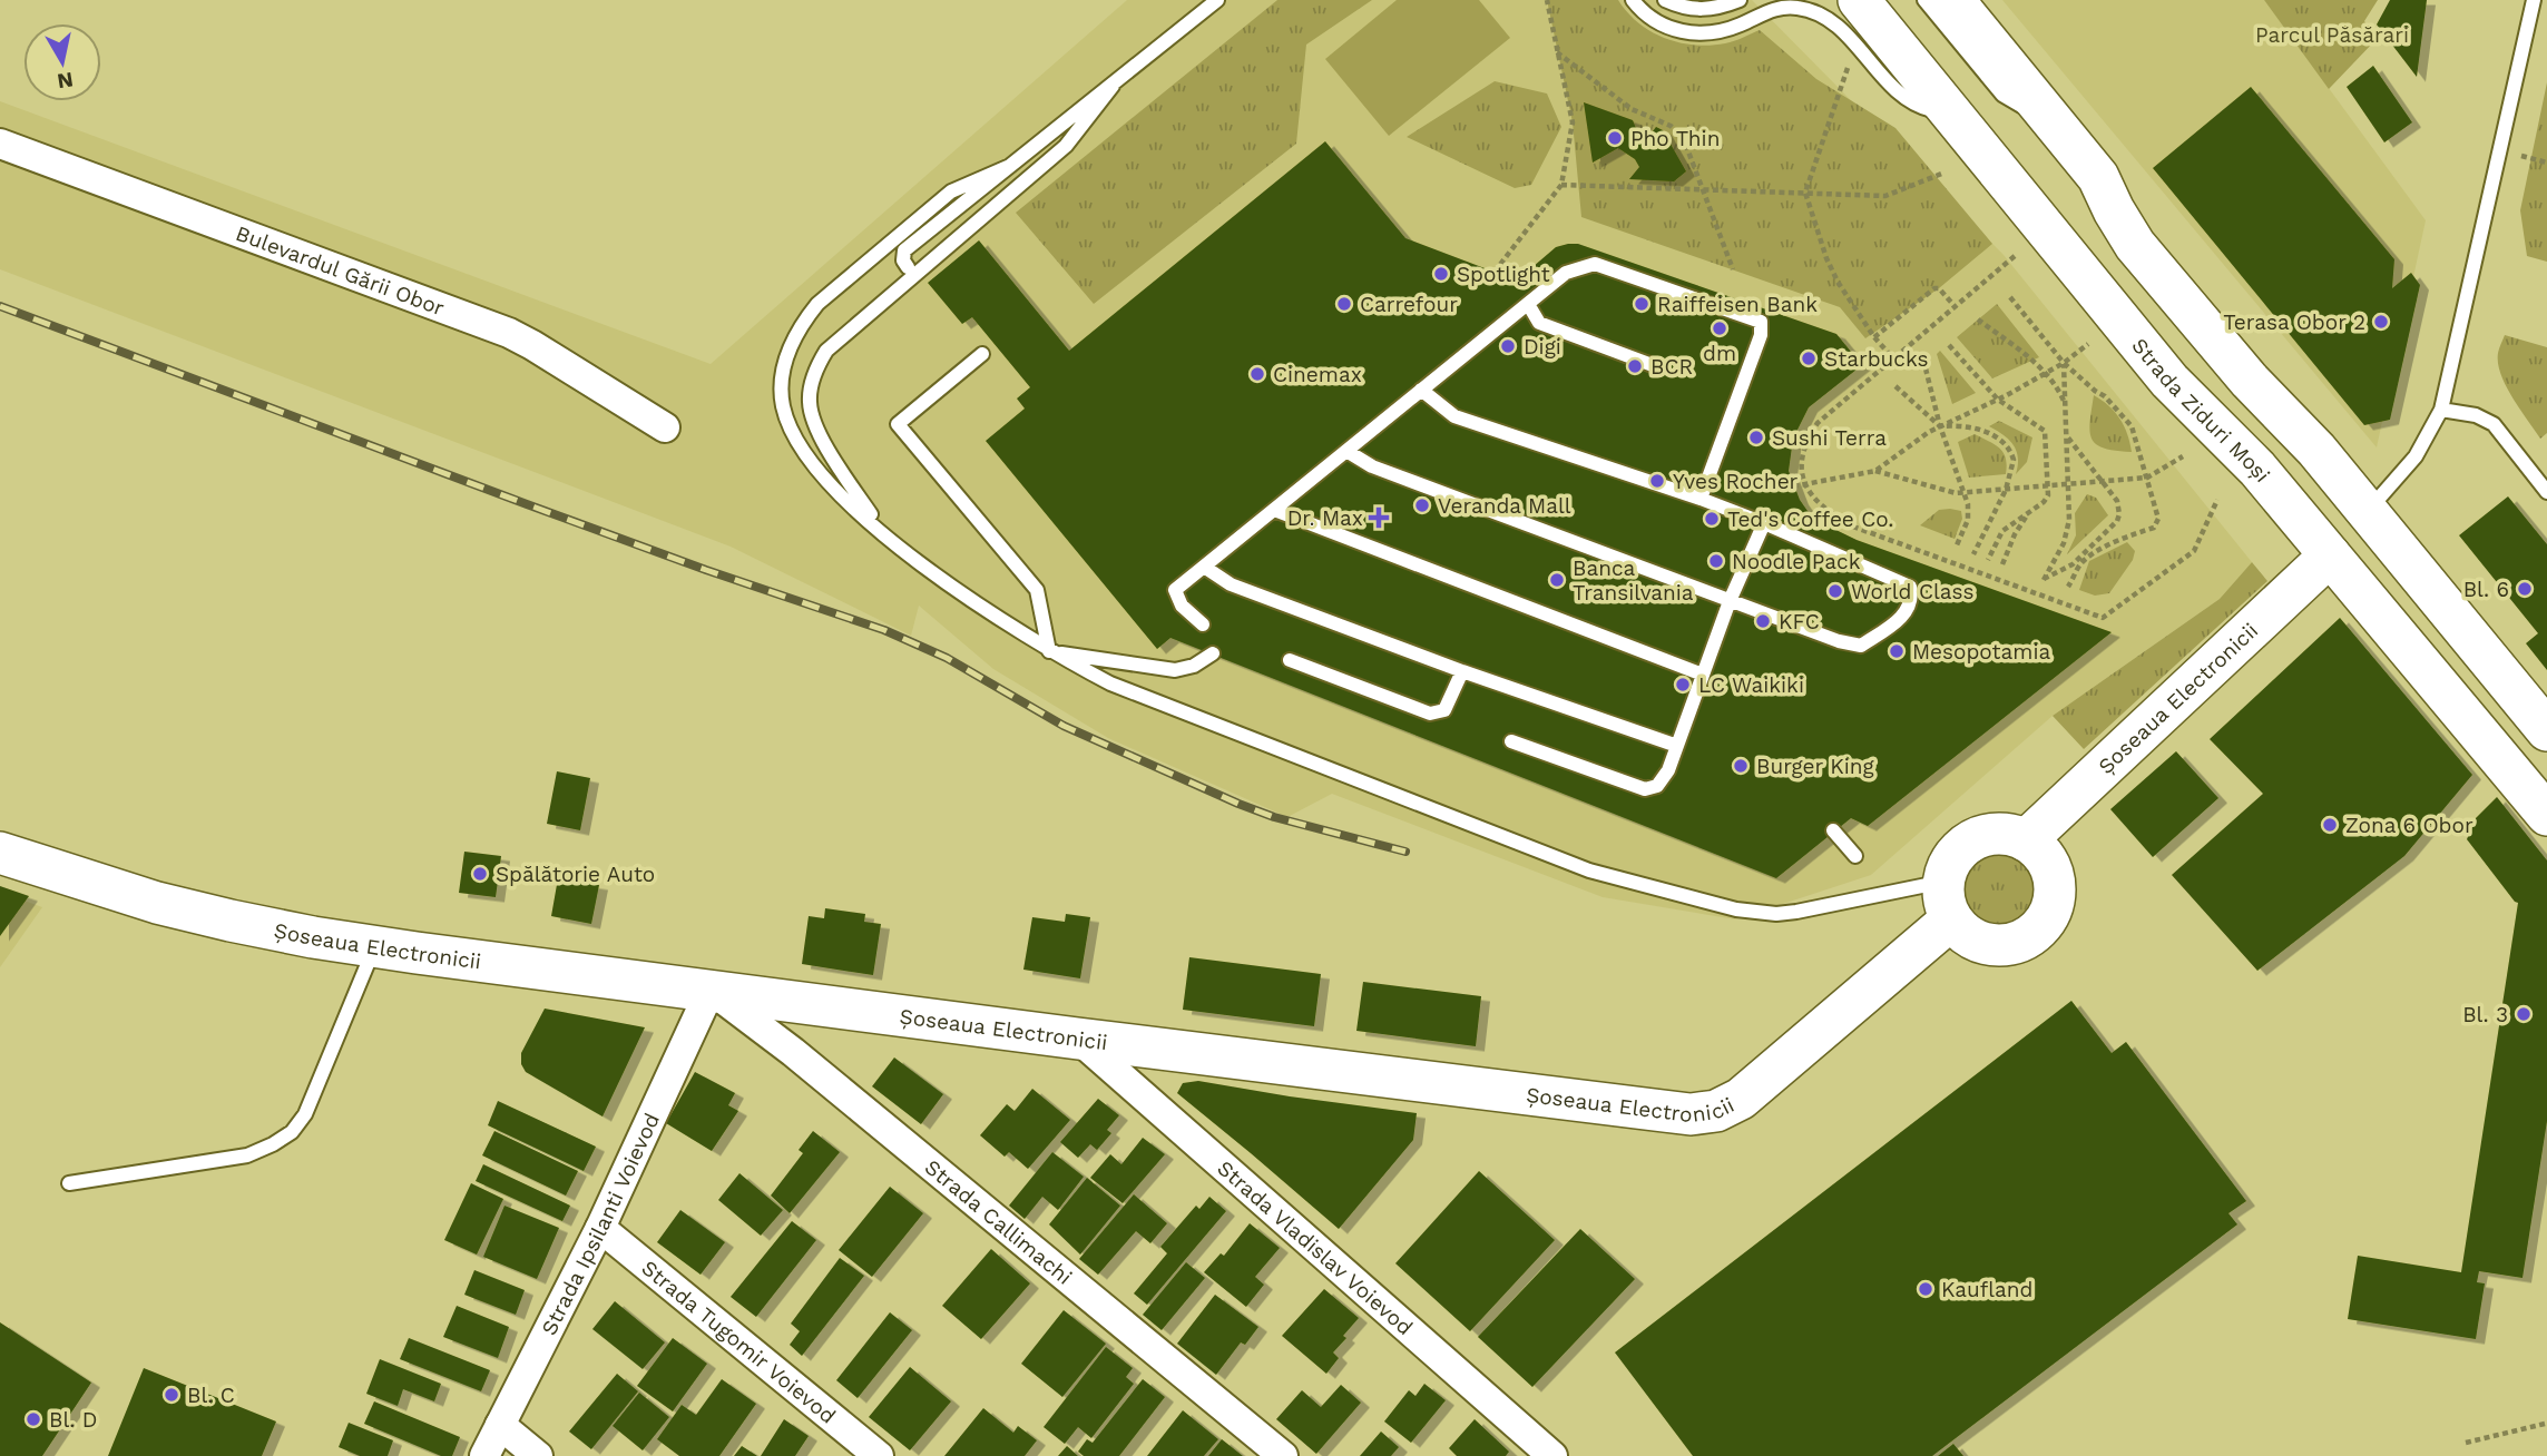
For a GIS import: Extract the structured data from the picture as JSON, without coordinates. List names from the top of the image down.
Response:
{
  "streets": {
    "street": [
      "Bulevardul Gării Obor",
      "Strada Ziduri Moși",
      "Șoseaua Electronicii",
      "Strada Callimachi",
      "Strada Ipsilanti Voievod",
      "Strada Vladislav Voievod",
      "Strada Tugomir Voievod"
    ]
  },
  "crossings": [
    ["Strada Ziduri Moși", "Șoseaua Electronicii"],
    ["Șoseaua Electronicii", "Strada Callimachi"],
    ["Șoseaua Electronicii", "Strada Ipsilanti Voievod"],
    ["Șoseaua Electronicii", "Strada Vladislav Voievod"],
    ["Strada Callimachi", "Strada Ipsilanti Voievod"],
    ["Strada Ipsilanti Voievod", "Strada Tugomir Voievod"]
  ],
  "parks": ["Parcul Păsărari"],
  "places": {
    "other": [
      "Pho Thin",
      "Spotlight",
      "Carrefour",
      "Raiffeisen Bank",
      "Terasa Obor 2",
      "dm",
      "Digi",
      "Starbucks",
      "BCR",
      "Cinemax",
      "Sushi Terra",
      "Yves Rocher",
      "Veranda Mall",
      "Ted's Coffee Co.",
      "Noodle Pack",
      "Banca Transilvania",
      "Bl. 6",
      "World Class",
      "KFC",
      "Mesopotamia",
      "LC Waikiki",
      "Burger King",
      "Zona 6 Obor",
      "Spălătorie Auto",
      "Bl. 3",
      "Kaufland",
      "Bl. C",
      "Bl. D"
    ],
    "health": ["Dr. Max"]
  },
  "north": "bottom"
}
